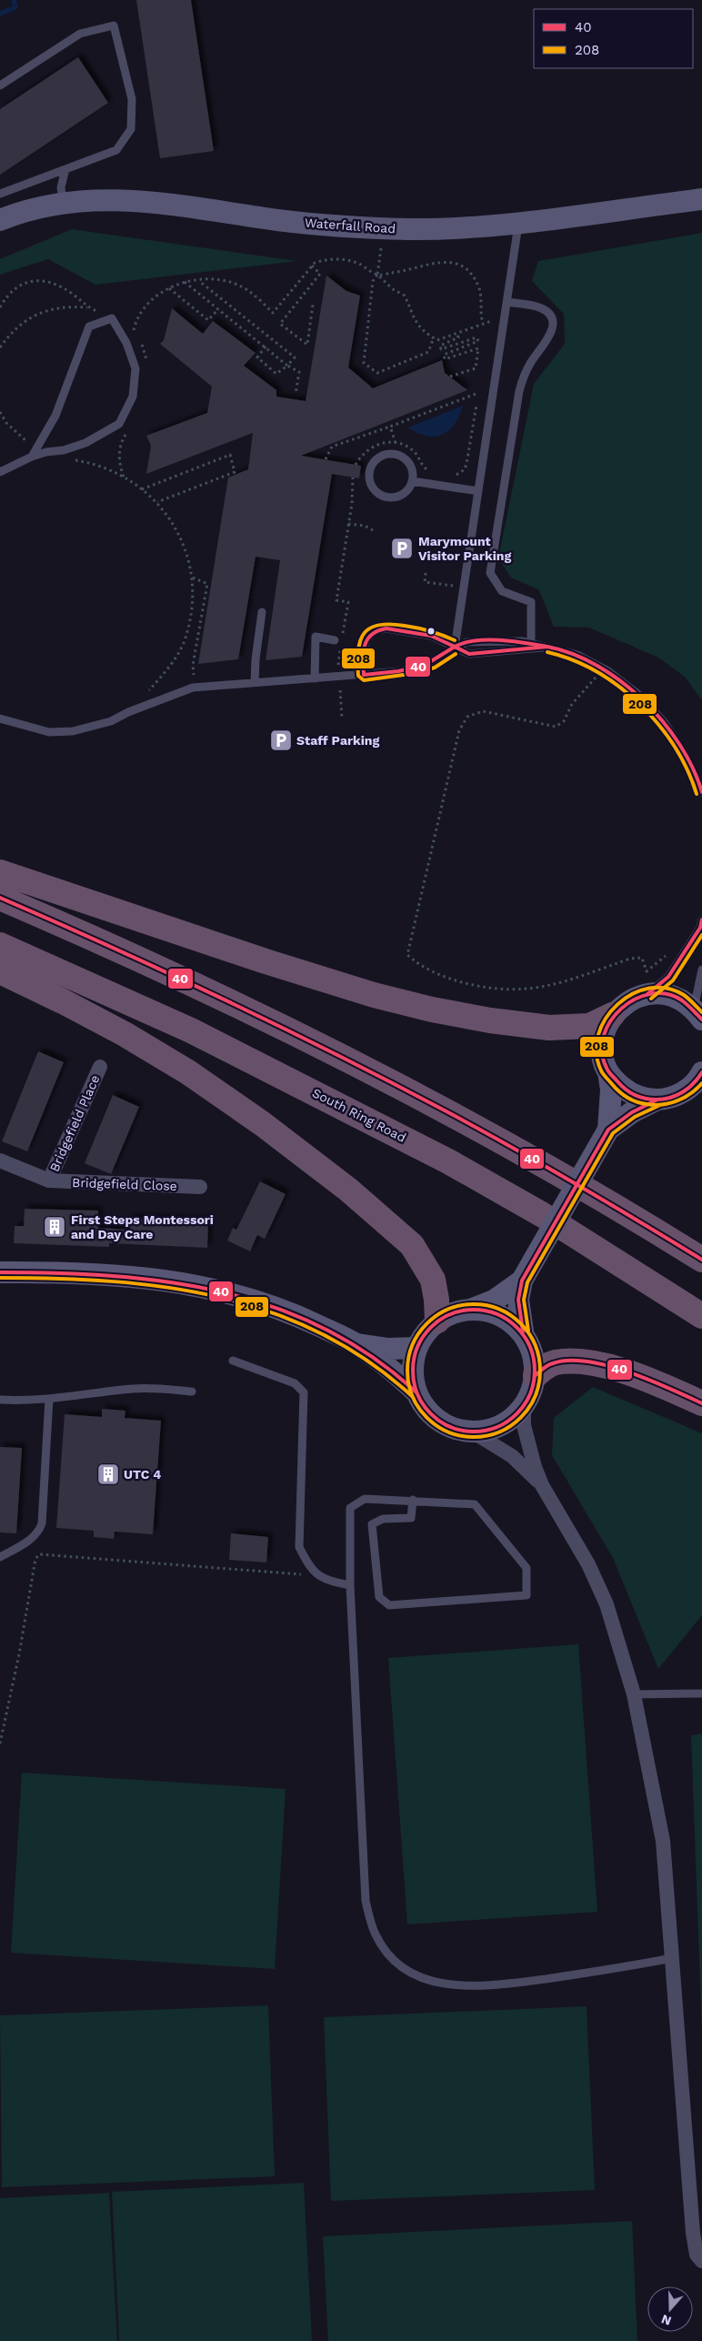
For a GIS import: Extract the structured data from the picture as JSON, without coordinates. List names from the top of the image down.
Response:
{
  "streets": {
    "highway": ["South Ring Road"],
    "street": ["Waterfall Road", "Bridgefield Place", "Bridgefield Close"]
  },
  "crossings": [
    ["Bridgefield Place", "Bridgefield Close"]
  ],
  "places": {
    "parking": ["Marymount Visitor Parking", "Staff Parking"],
    "building": ["First Steps Montessori and Day Care", "UTC 4"]
  },
  "lines": ["transit line 208", "transit line 40"],
  "legend": ["40", "208"],
  "north": "bottom"
}
